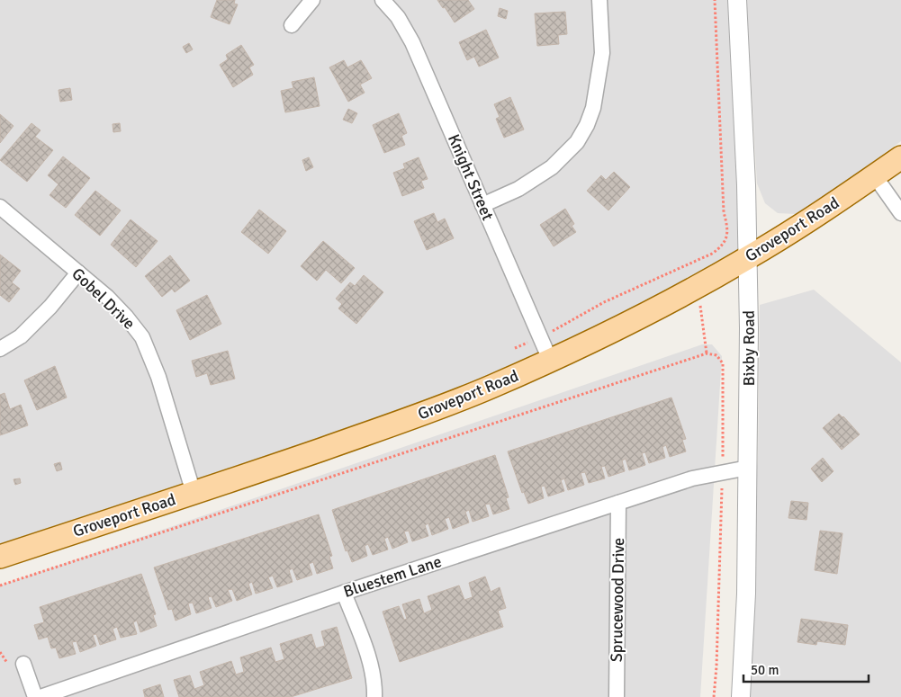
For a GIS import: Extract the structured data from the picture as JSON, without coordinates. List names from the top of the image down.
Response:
{
  "streets": {
    "main road": ["Groveport Road"],
    "street": [
      "Knight Street",
      "Gobel Drive",
      "Bixby Road",
      "Bluestem Lane",
      "Sprucewood Drive"
    ]
  },
  "crossings": [
    ["Knight Street", "Groveport Road"],
    ["Groveport Road", "Gobel Drive"],
    ["Groveport Road", "Bixby Road"],
    ["Bixby Road", "Bluestem Lane"],
    ["Bluestem Lane", "Sprucewood Drive"]
  ],
  "scale_bar": "50 m"
}
